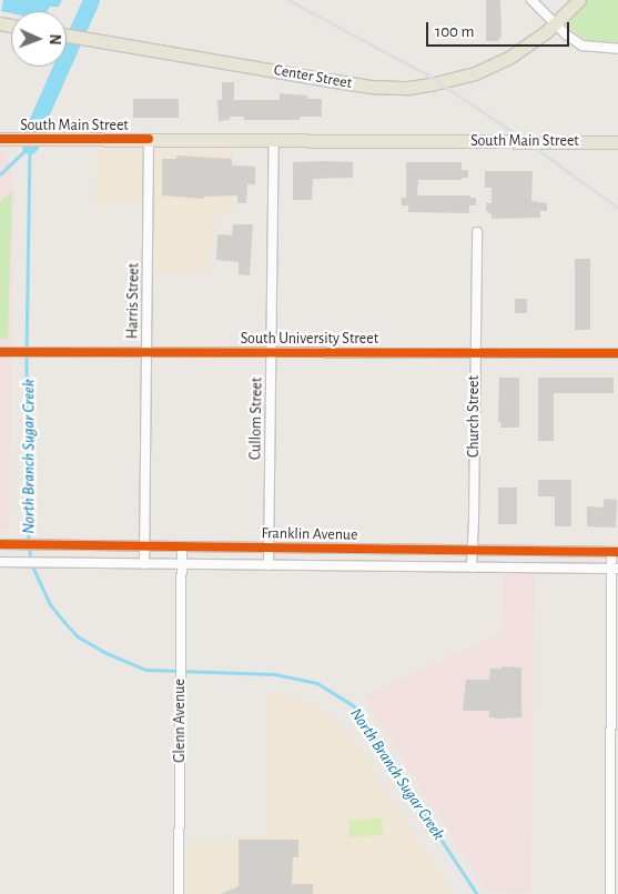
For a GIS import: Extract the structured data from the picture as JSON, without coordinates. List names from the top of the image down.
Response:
{
  "streets": {
    "main road": ["Center Street", "South Main Street"],
    "street": [
      "Harris Street",
      "South University Street",
      "Church Street",
      "Cullom Street",
      "Franklin Avenue",
      "Glenn Avenue"
    ]
  },
  "crossings": [
    ["South Main Street", "Harris Street"],
    ["South Main Street", "Cullom Street"],
    ["Harris Street", "South University Street"],
    ["Harris Street", "Franklin Avenue"],
    ["South University Street", "Church Street"],
    ["South University Street", "Cullom Street"],
    ["Church Street", "Franklin Avenue"],
    ["Cullom Street", "Franklin Avenue"],
    ["Franklin Avenue", "Glenn Avenue"]
  ],
  "water": ["North Branch Sugar Creek"],
  "scale_bar": "100 m",
  "north": "right"
}
